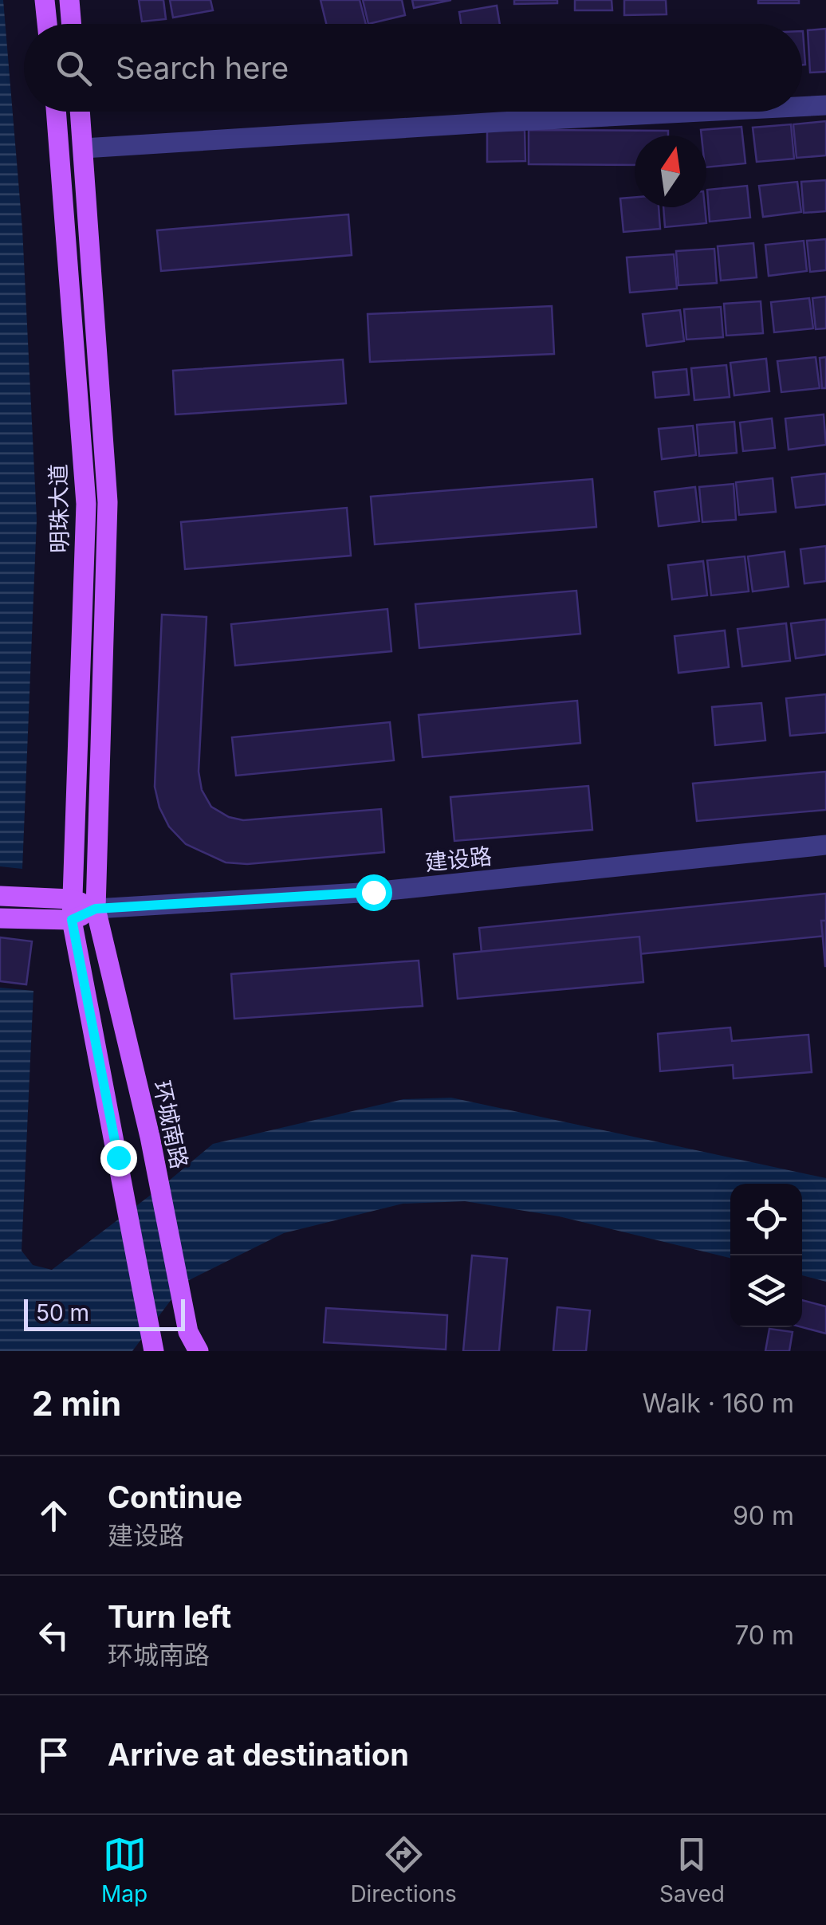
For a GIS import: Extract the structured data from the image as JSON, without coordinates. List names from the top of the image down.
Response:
{
  "streets": {
    "main road": ["明珠大道", "建设路", "环城南路"]
  },
  "crossings": [
    ["明珠大道", "建设路"],
    ["建设路", "环城南路"]
  ],
  "scale_bar": "50 m",
  "north": "top",
  "page": {
    "search": "Search here",
    "scale": "50 m",
    "heading": ["2 min", "Walk · 160 m"],
    "list": [
      ["Continue", "建设路", "90 m"],
      ["Turn left", "环城南路", "70 m"],
      "Arrive at destination"
    ],
    "nav": ["Map", "Directions", "Saved"]
  }
}
